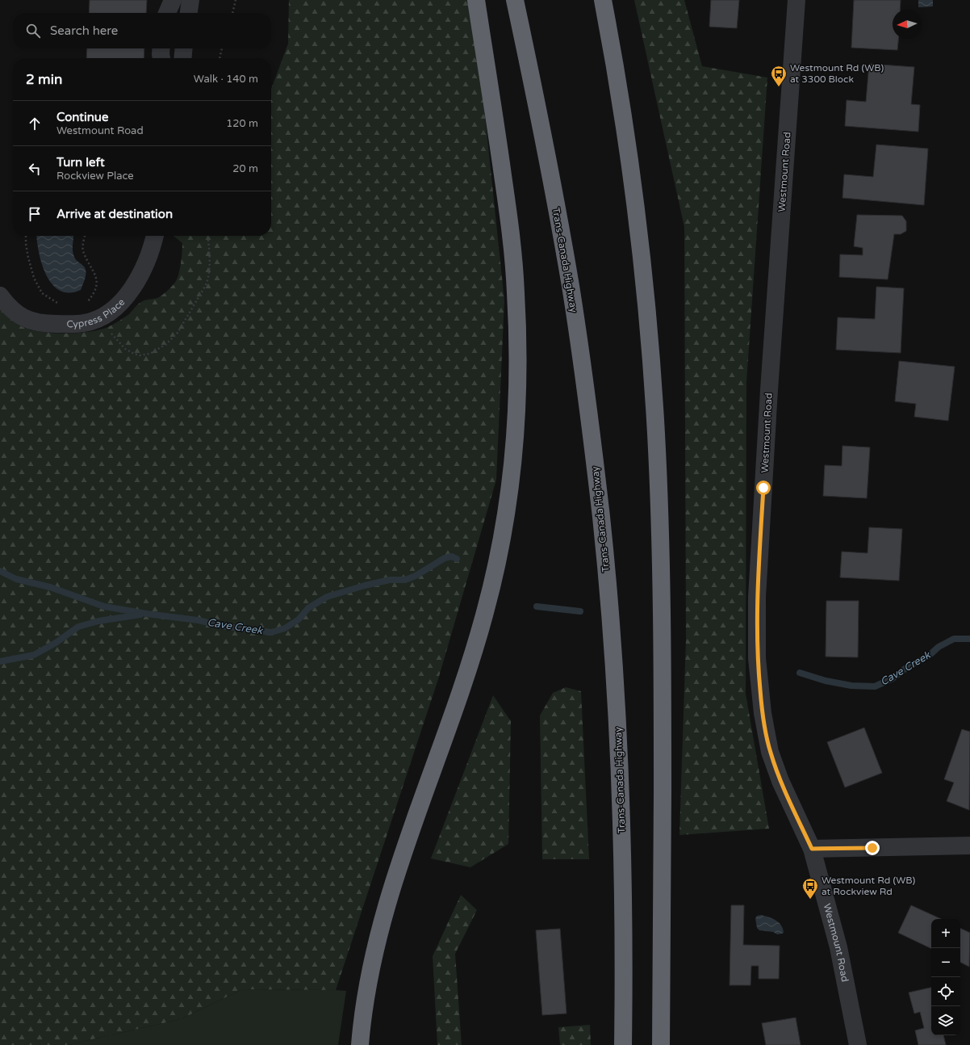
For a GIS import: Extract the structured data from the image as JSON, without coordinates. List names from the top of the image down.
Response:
{
  "streets": {
    "highway": ["Trans-Canada Highway"],
    "street": ["Westmount Road", "Cypress Place"]
  },
  "water": ["Cave Creek"],
  "places": {
    "bus stop": ["Westmount Rd (WB) at 3300 Block", "Westmount Rd (WB) at Rockview Rd"]
  },
  "north": "left",
  "page": {
    "search": "Search here",
    "heading": ["2 min", "Walk · 140 m"],
    "list": [
      ["Continue", "Westmount Road", "120 m"],
      ["Turn left", "Rockview Place", "20 m"],
      "Arrive at destination"
    ],
    "map_buttons": ["+", "−"]
  }
}
